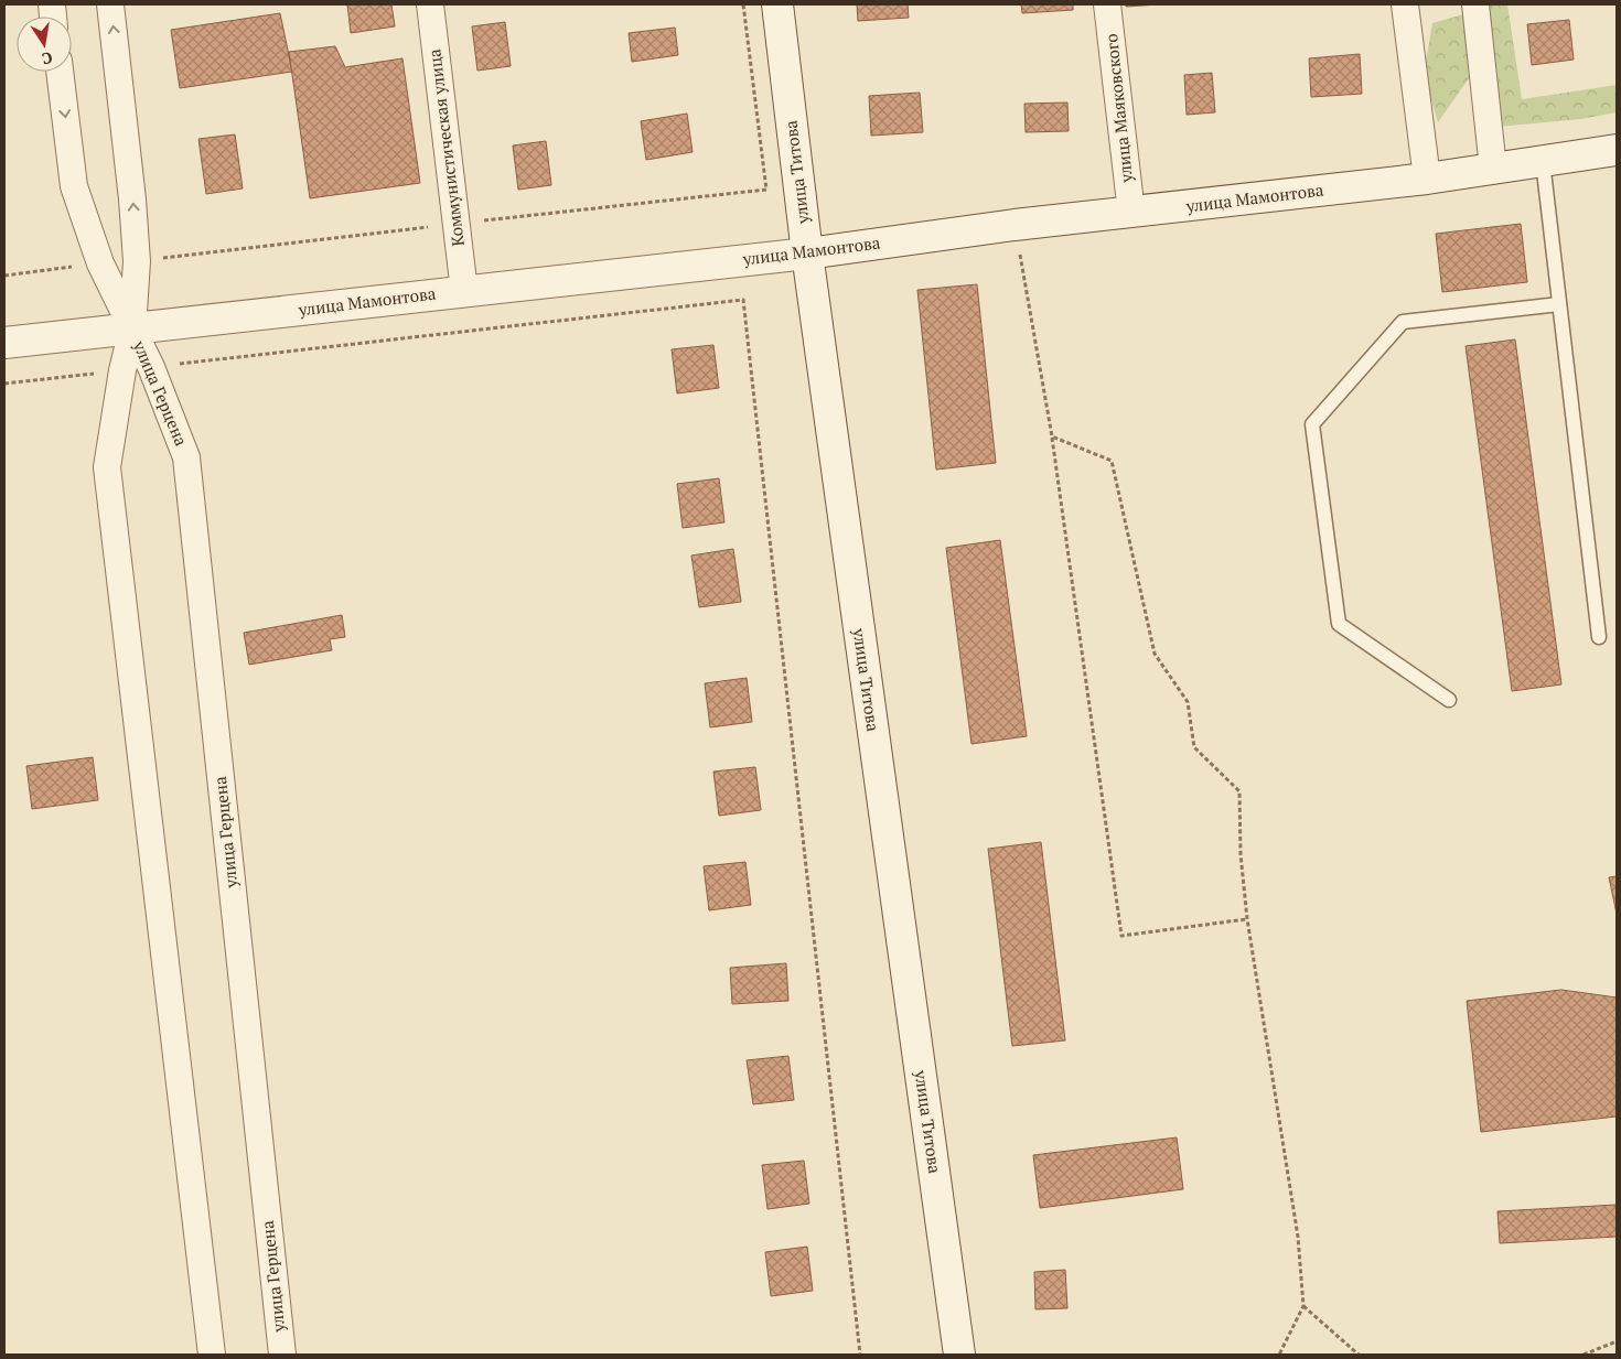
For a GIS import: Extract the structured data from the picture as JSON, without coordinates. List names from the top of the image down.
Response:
{
  "streets": {
    "main road": ["улица Титова", "улица Мамонтова"],
    "street": ["улица Маяковского", "Коммунистическая улица", "улица Герцена"]
  },
  "crossings": [
    ["улица Маяковского", "улица Мамонтова"],
    ["Коммунистическая улица", "улица Мамонтова"],
    ["улица Титова", "улица Мамонтова"],
    ["улица Мамонтова", "улица Герцена"]
  ],
  "north": "bottom"
}
